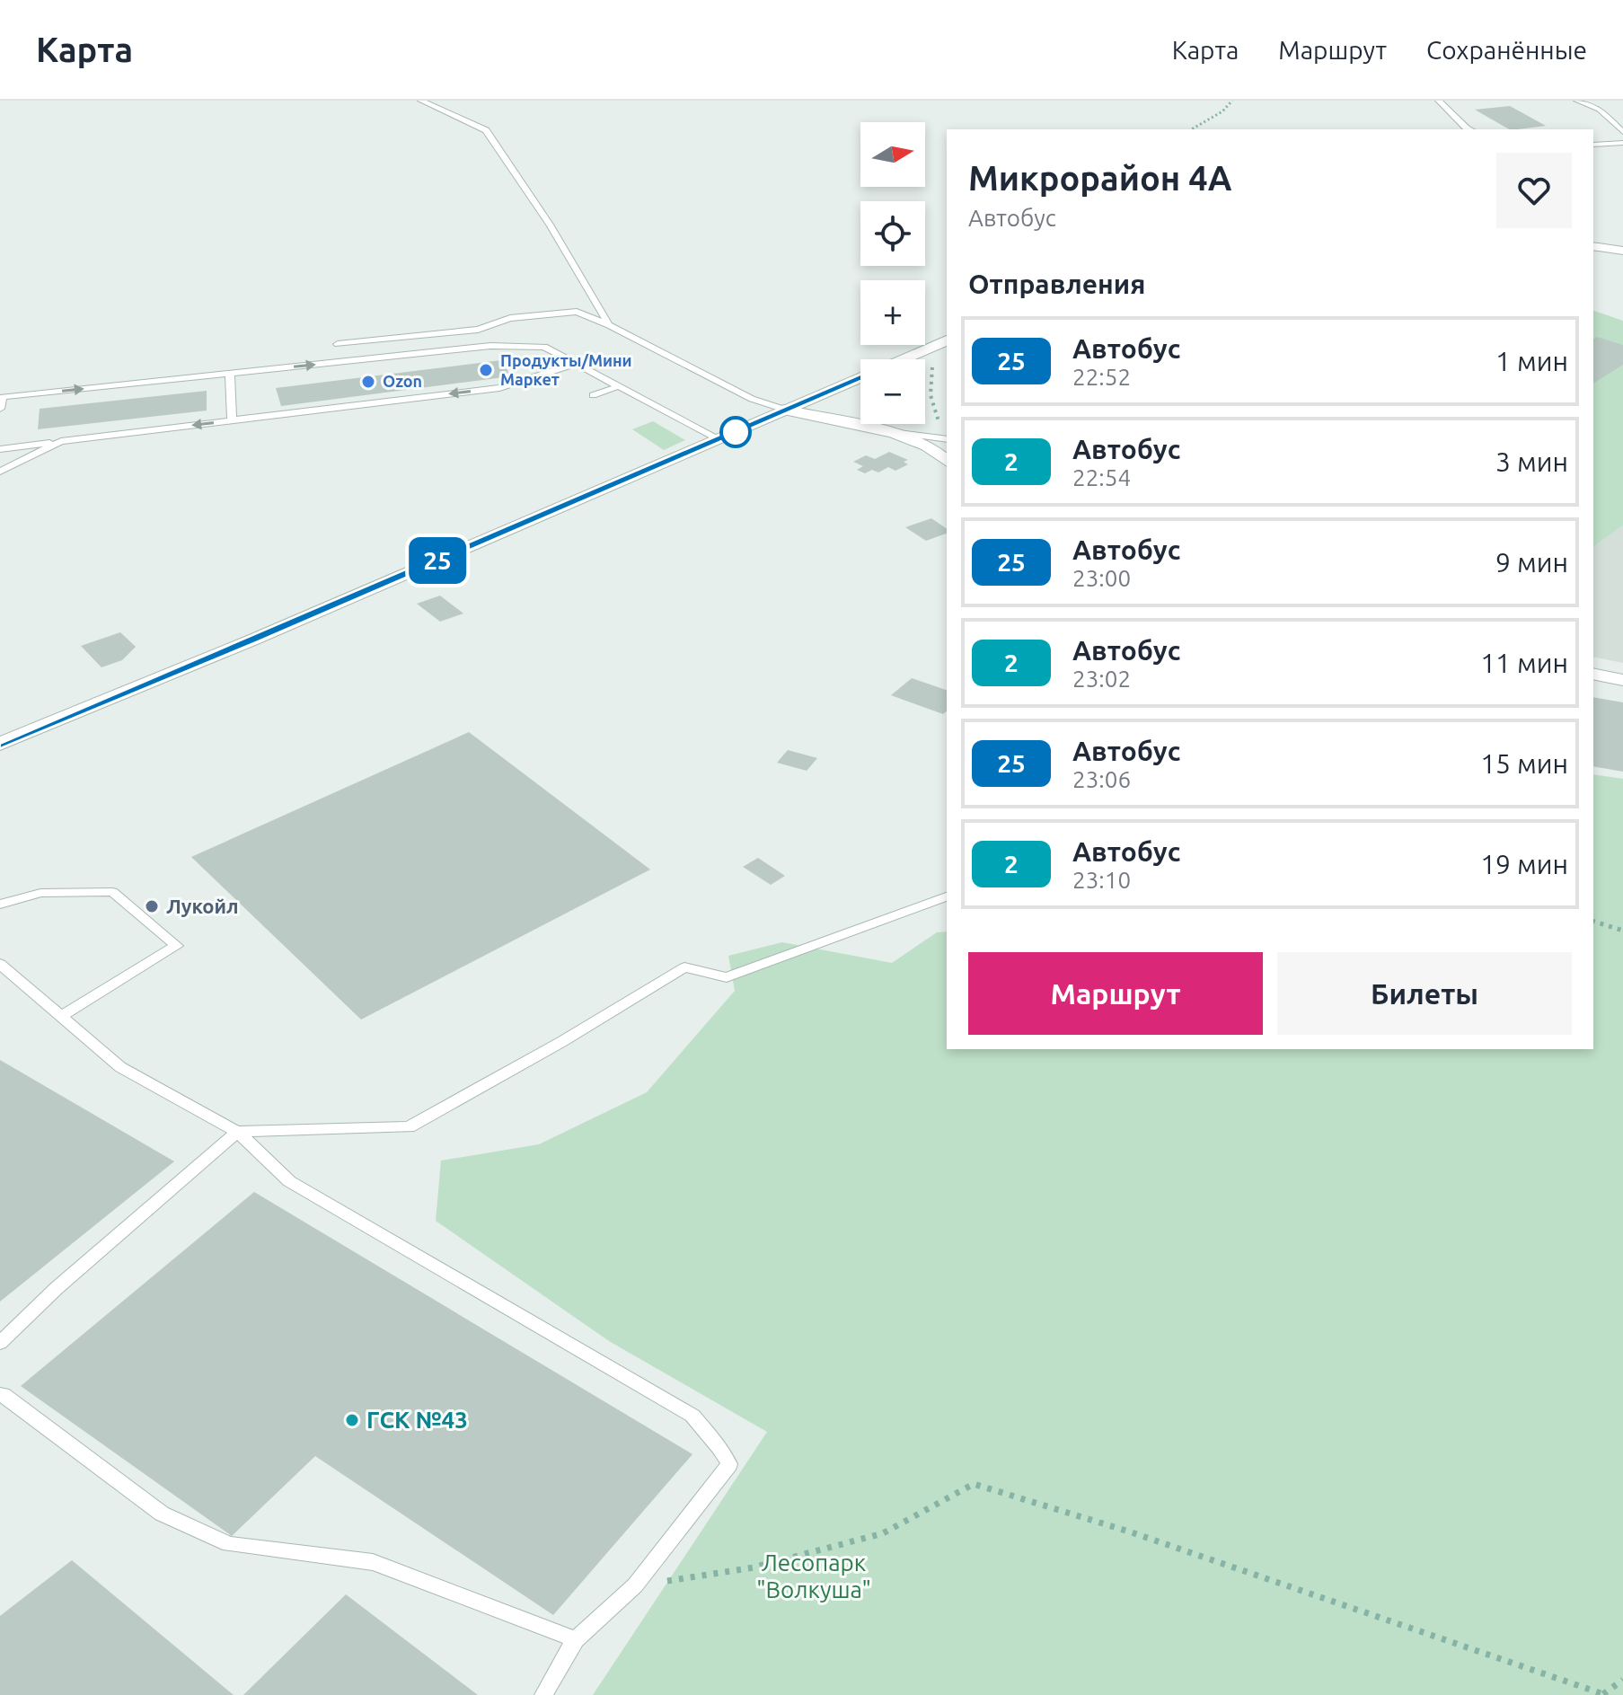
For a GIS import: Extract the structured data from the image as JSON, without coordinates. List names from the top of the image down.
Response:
{
  "parks": ["Лесопарк \"Волкуша\""],
  "places": [
    "Продукты/Мини Маркет",
    "Ozon",
    "Лукойл",
    "ГСК №43"
  ],
  "lines": ["bus line 25"],
  "north": "right",
  "page": {
    "header": "Карта",
    "nav": ["Карта", "Маршрут", "Сохранённые"],
    "on_map": "25",
    "map_buttons": ["+", "−"],
    "heading": [
      ["Микрорайон 4А", "Автобус"],
      "Отправления"
    ],
    "list": [
      {
        "mark": "25",
        "name": "Автобус",
        "note": "22:52",
        "value": "1 мин"
      },
      {
        "mark": "2",
        "name": "Автобус",
        "note": "22:54",
        "value": "3 мин"
      },
      {
        "mark": "25",
        "name": "Автобус",
        "note": "23:00",
        "value": "9 мин"
      },
      {
        "mark": "2",
        "name": "Автобус",
        "note": "23:02",
        "value": "11 мин"
      },
      {
        "mark": "25",
        "name": "Автобус",
        "note": "23:06",
        "value": "15 мин"
      },
      {
        "mark": "2",
        "name": "Автобус",
        "note": "23:10",
        "value": "19 мин"
      }
    ],
    "buttons": ["Маршрут", "Билеты"]
  }
}
